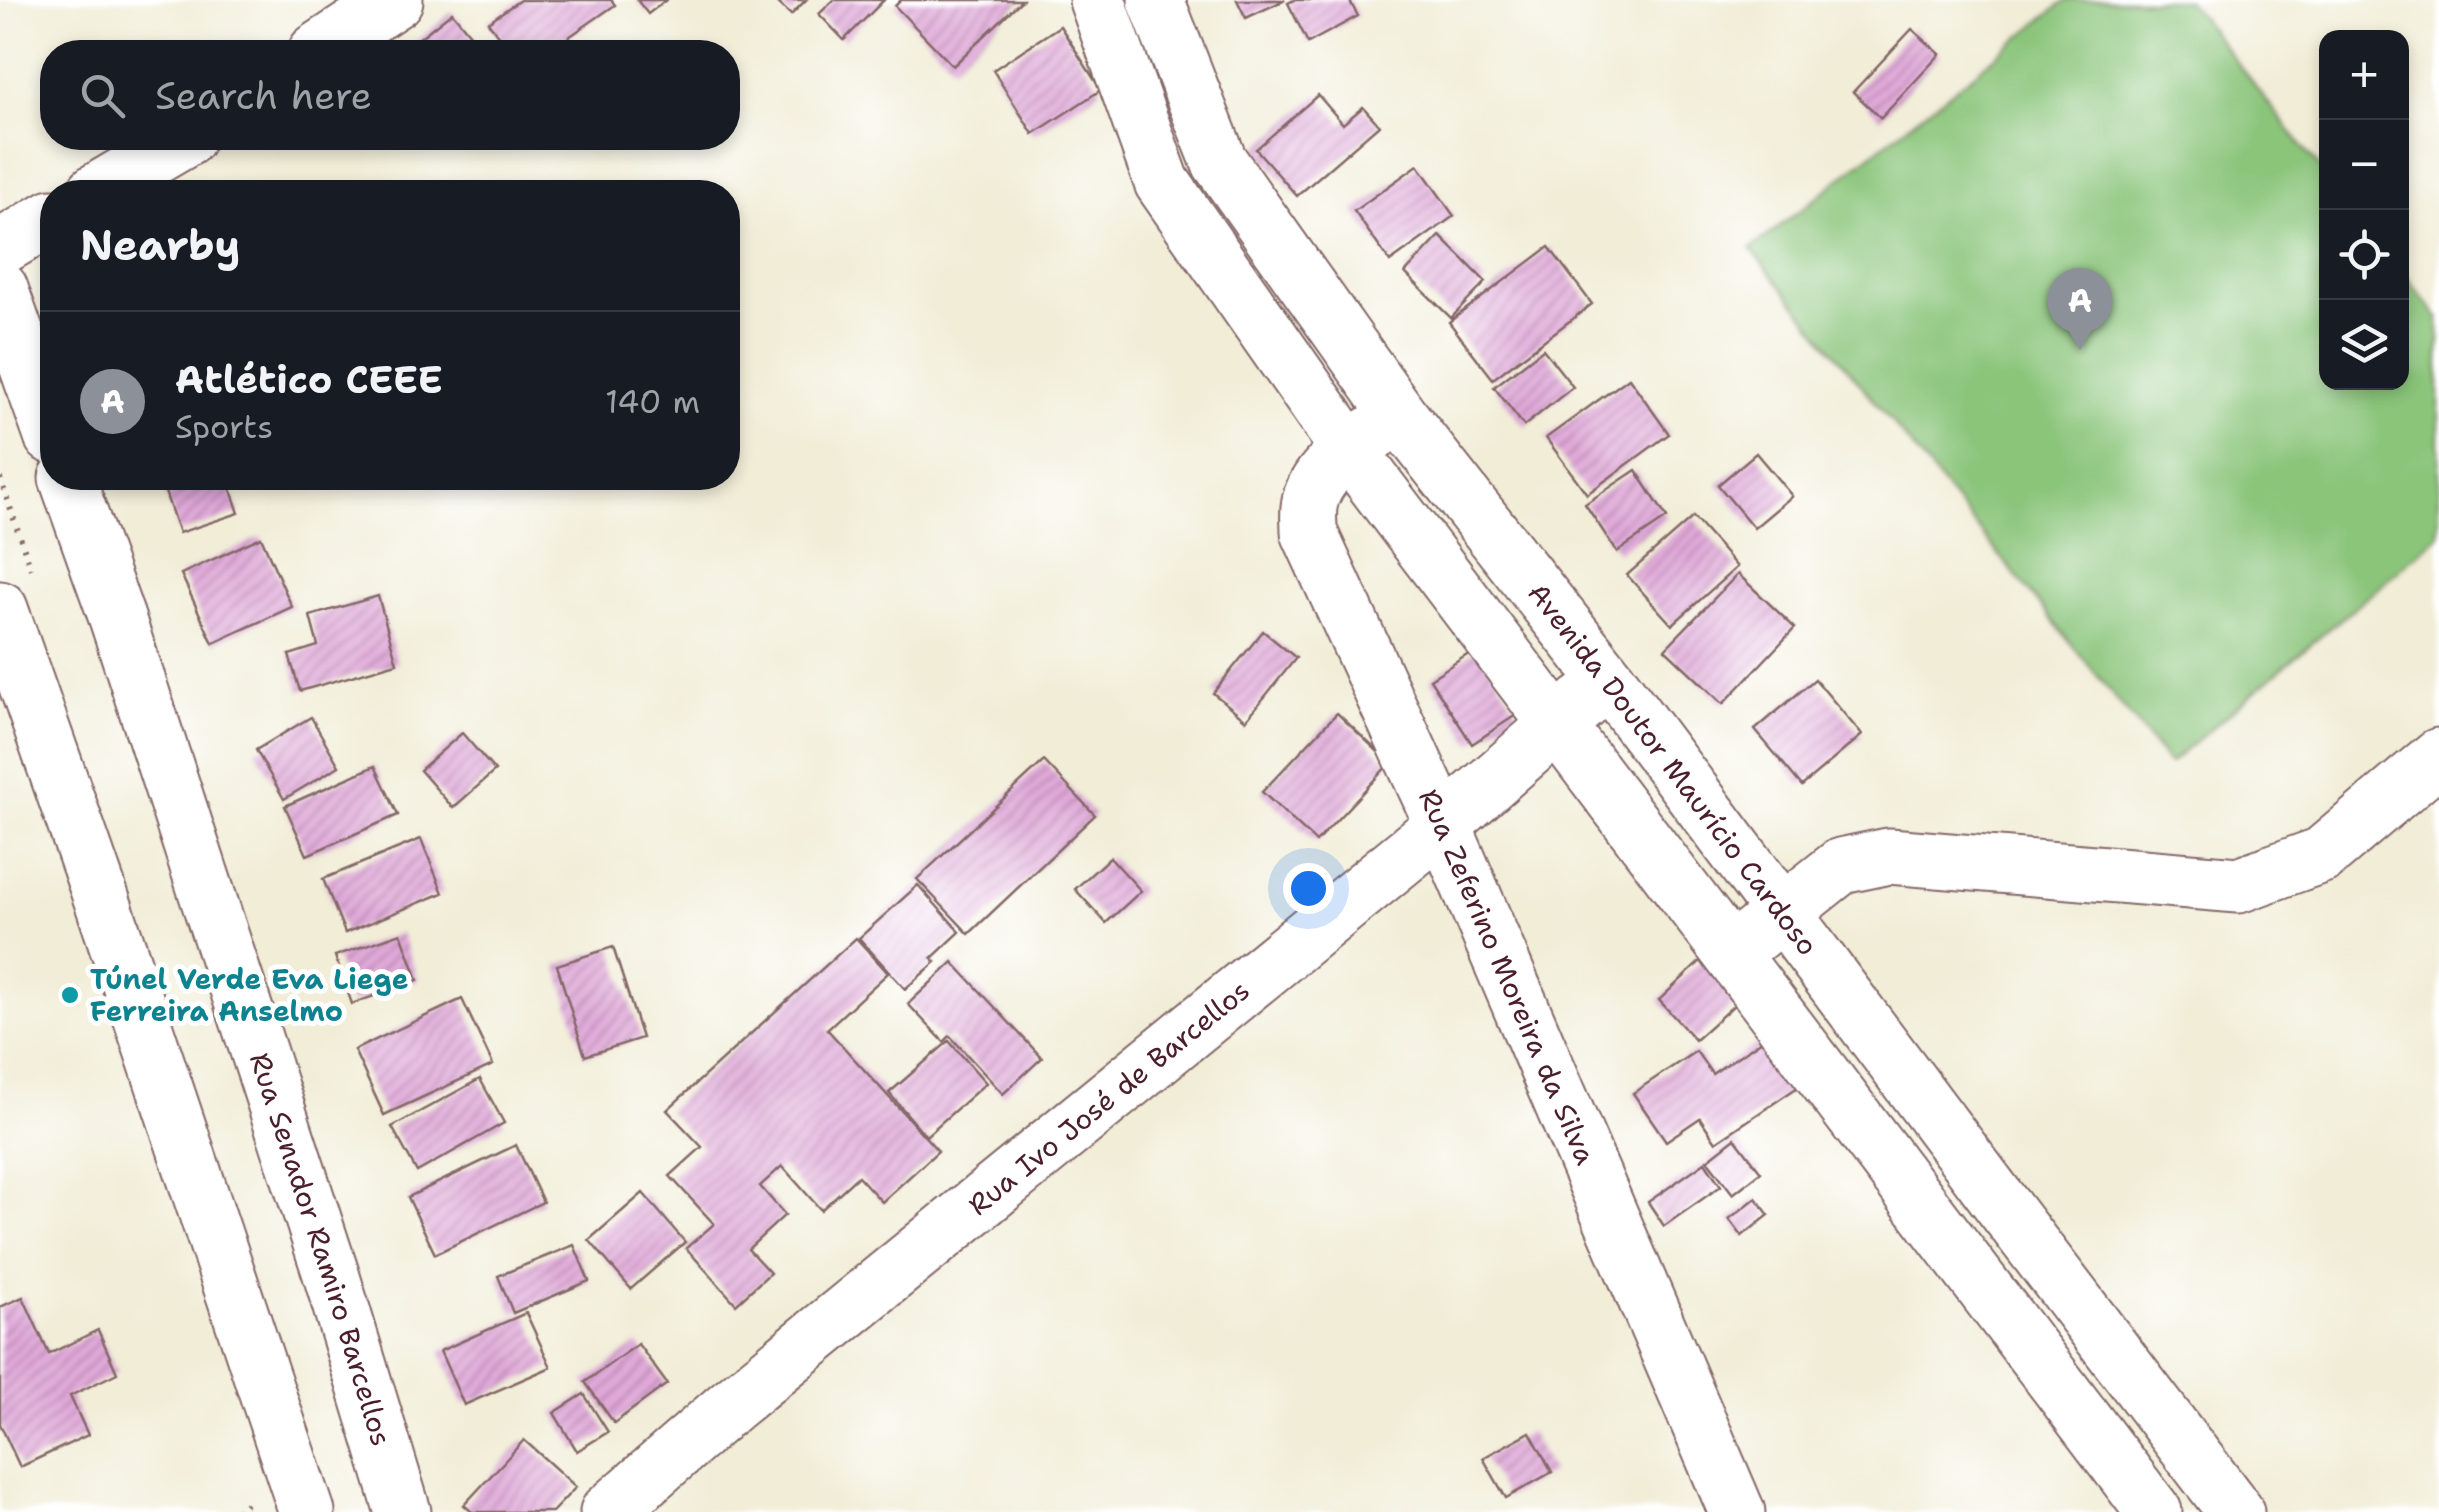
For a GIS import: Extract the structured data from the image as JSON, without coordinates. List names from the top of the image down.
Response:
{
  "streets": {
    "street": [
      "Avenida Doutor Maurício Cardoso",
      "Rua Zeferino Moreira da Silva",
      "Rua Ivo José de Barcellos",
      "Rua Senador Ramiro Barcellos"
    ]
  },
  "crossings": [
    ["Avenida Doutor Maurício Cardoso", "Rua Zeferino Moreira da Silva"],
    ["Avenida Doutor Maurício Cardoso", "Rua Ivo José de Barcellos"],
    ["Rua Zeferino Moreira da Silva", "Rua Ivo José de Barcellos"]
  ],
  "places": ["Túnel Verde Eva Liege Ferreira Anselmo"],
  "page": {
    "map_buttons": ["+", "−"],
    "search": "Search here",
    "heading": "Nearby",
    "pins": "A",
    "list": [
      {
        "mark": "A",
        "name": "Atlético CEEE",
        "note": "Sports",
        "value": "140 m"
      }
    ]
  }
}
